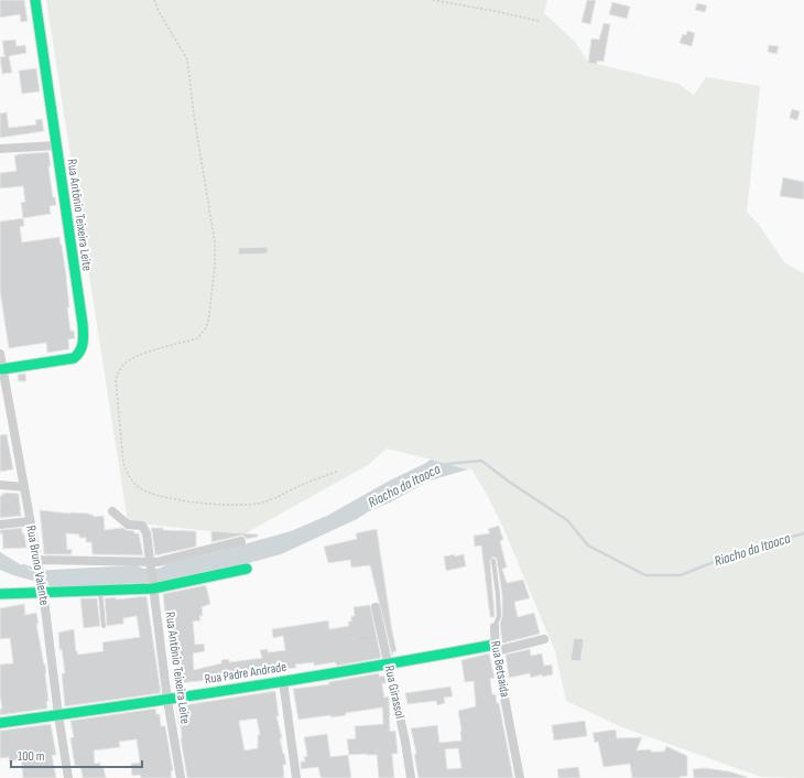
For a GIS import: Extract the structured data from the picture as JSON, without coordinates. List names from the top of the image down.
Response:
{
  "streets": {
    "street": [
      "Rua Antônio Teixeira Leite",
      "Rua Bruno Valente",
      "Rua Betsaida",
      "Rua Padre Andrade",
      "Rua Girassol"
    ]
  },
  "crossings": [
    ["Rua Antônio Teixeira Leite", "Rua Bruno Valente"],
    ["Rua Antônio Teixeira Leite", "Rua Padre Andrade"],
    ["Rua Bruno Valente", "Rua Padre Andrade"],
    ["Rua Betsaida", "Rua Padre Andrade"],
    ["Rua Padre Andrade", "Rua Girassol"]
  ],
  "water": ["Riacho da Itaoca"],
  "scale_bar": "100 m"
}
